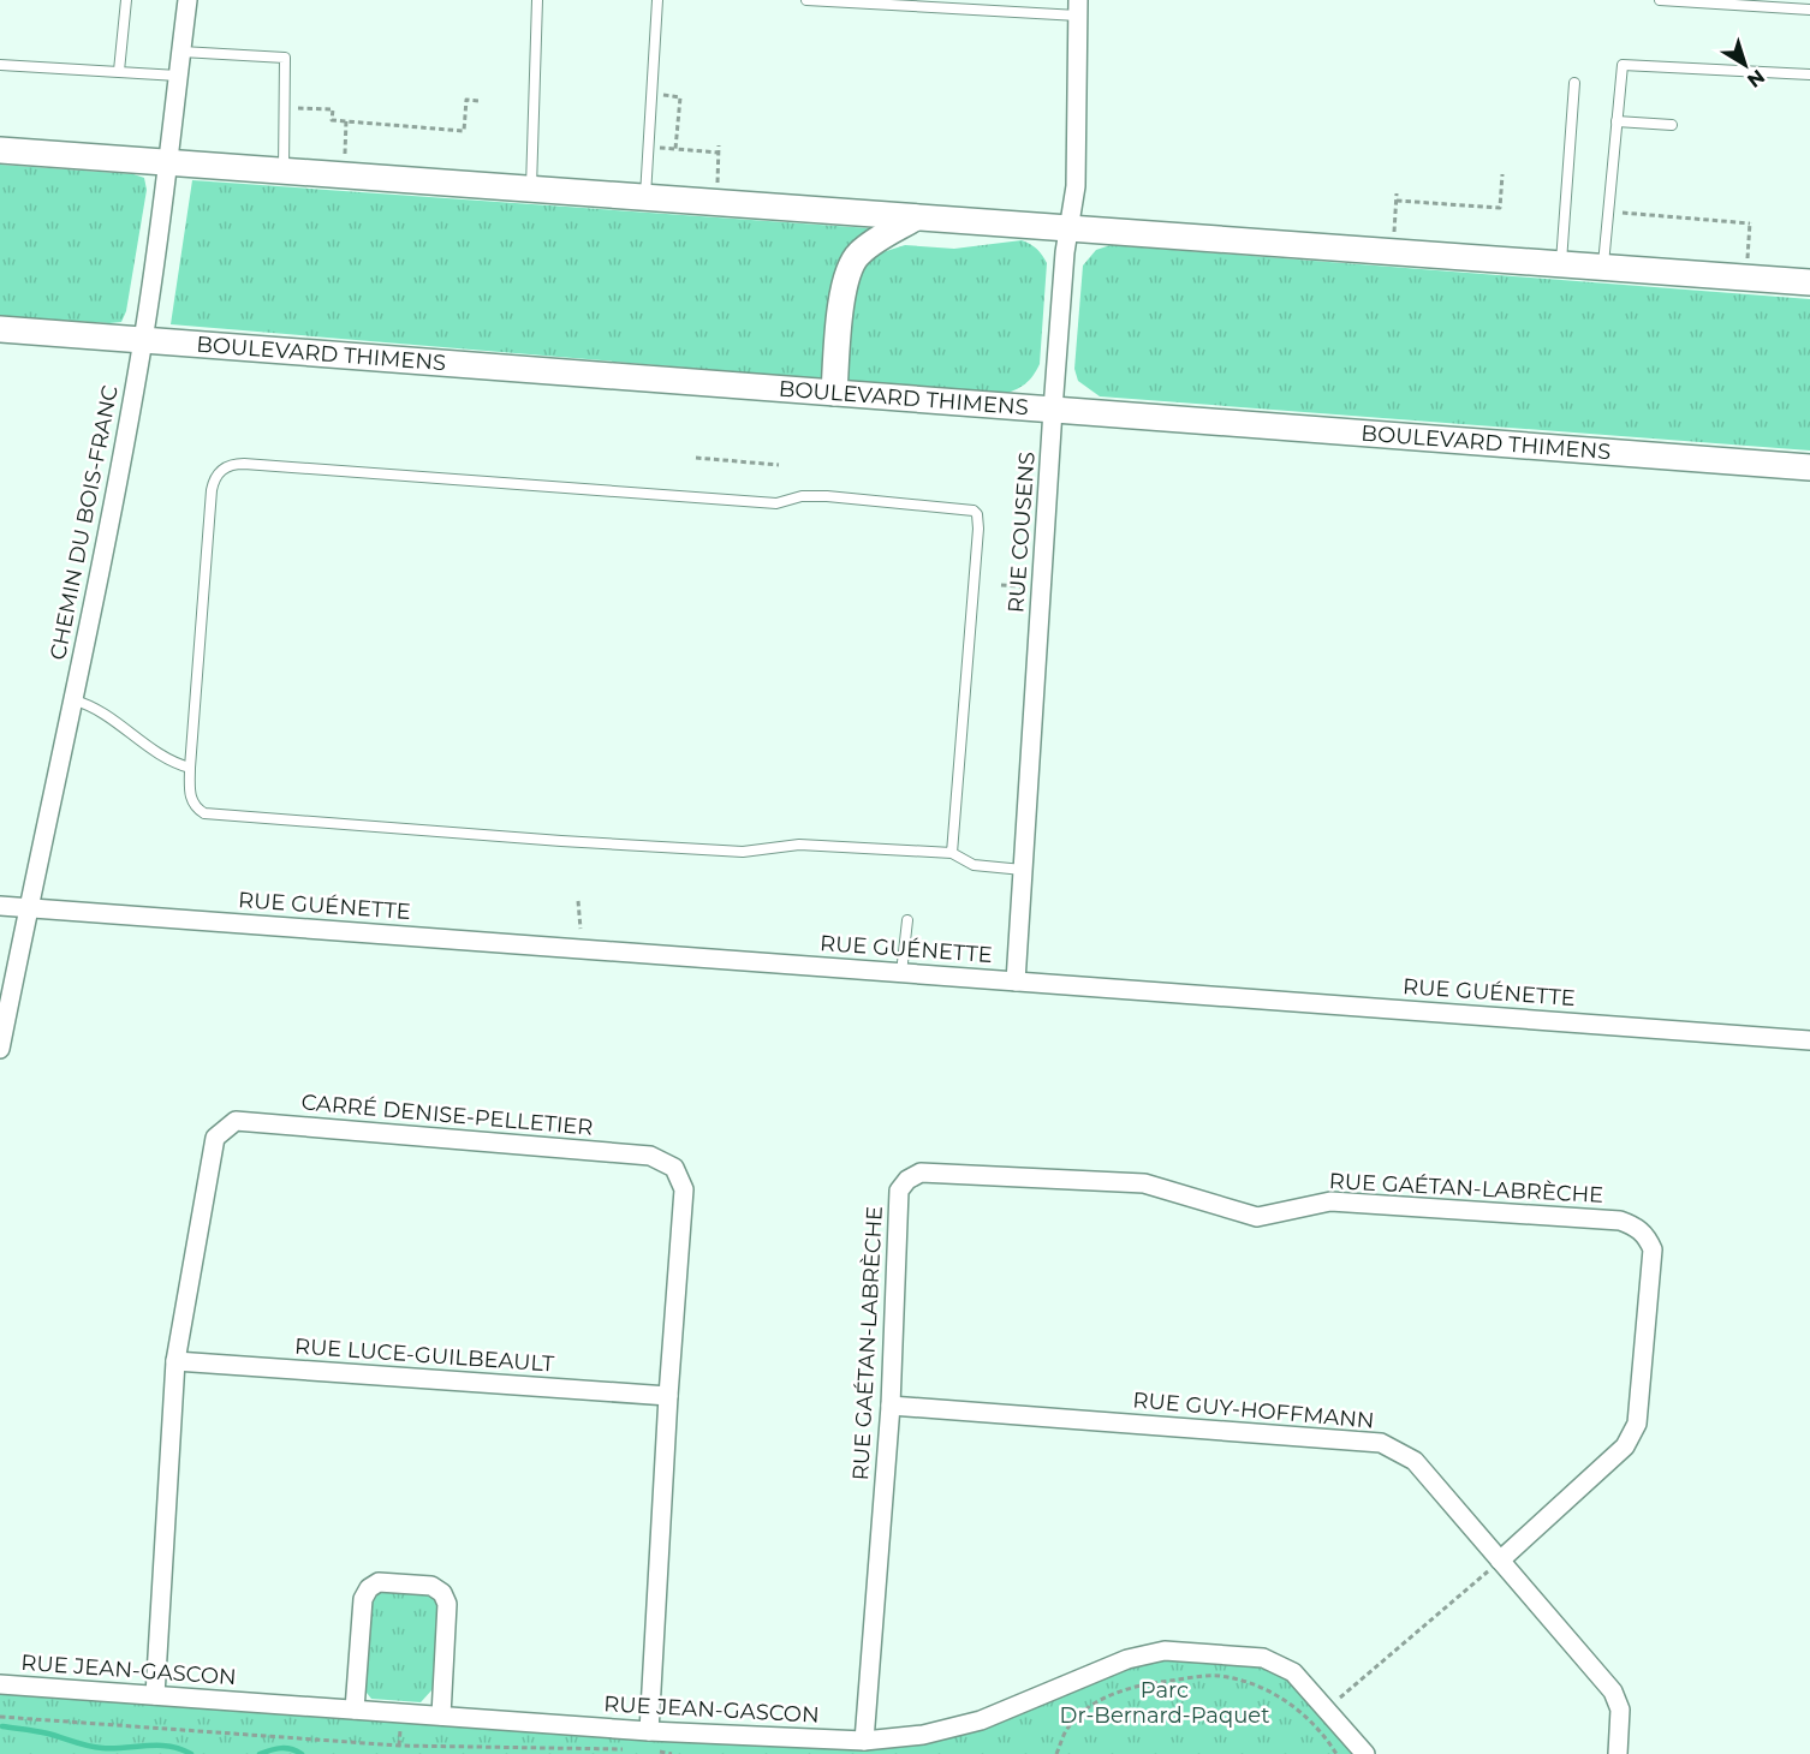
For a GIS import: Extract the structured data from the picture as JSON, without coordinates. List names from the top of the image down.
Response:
{
  "streets": {
    "street": [
      "BOULEVARD THIMENS",
      "CHEMIN DU BOIS-FRANC",
      "RUE COUSENS",
      "RUE GUÉNETTE",
      "CARRÉ DENISE-PELLETIER",
      "RUE GAÉTAN-LABRÈCHE",
      "RUE LUCE-GUILBEAULT",
      "RUE GUY-HOFFMANN",
      "RUE JEAN-GASCON"
    ]
  },
  "crossings": [
    ["BOULEVARD THIMENS", "CHEMIN DU BOIS-FRANC"],
    ["BOULEVARD THIMENS", "RUE COUSENS"],
    ["CHEMIN DU BOIS-FRANC", "RUE GUÉNETTE"],
    ["RUE COUSENS", "RUE GUÉNETTE"],
    ["CARRÉ DENISE-PELLETIER", "RUE LUCE-GUILBEAULT"],
    ["CARRÉ DENISE-PELLETIER", "RUE JEAN-GASCON"],
    ["RUE GAÉTAN-LABRÈCHE", "RUE GUY-HOFFMANN"],
    ["RUE GAÉTAN-LABRÈCHE", "RUE JEAN-GASCON"]
  ],
  "parks": ["Parc Dr-Bernard-Paquet"],
  "north": "bottom right"
}
